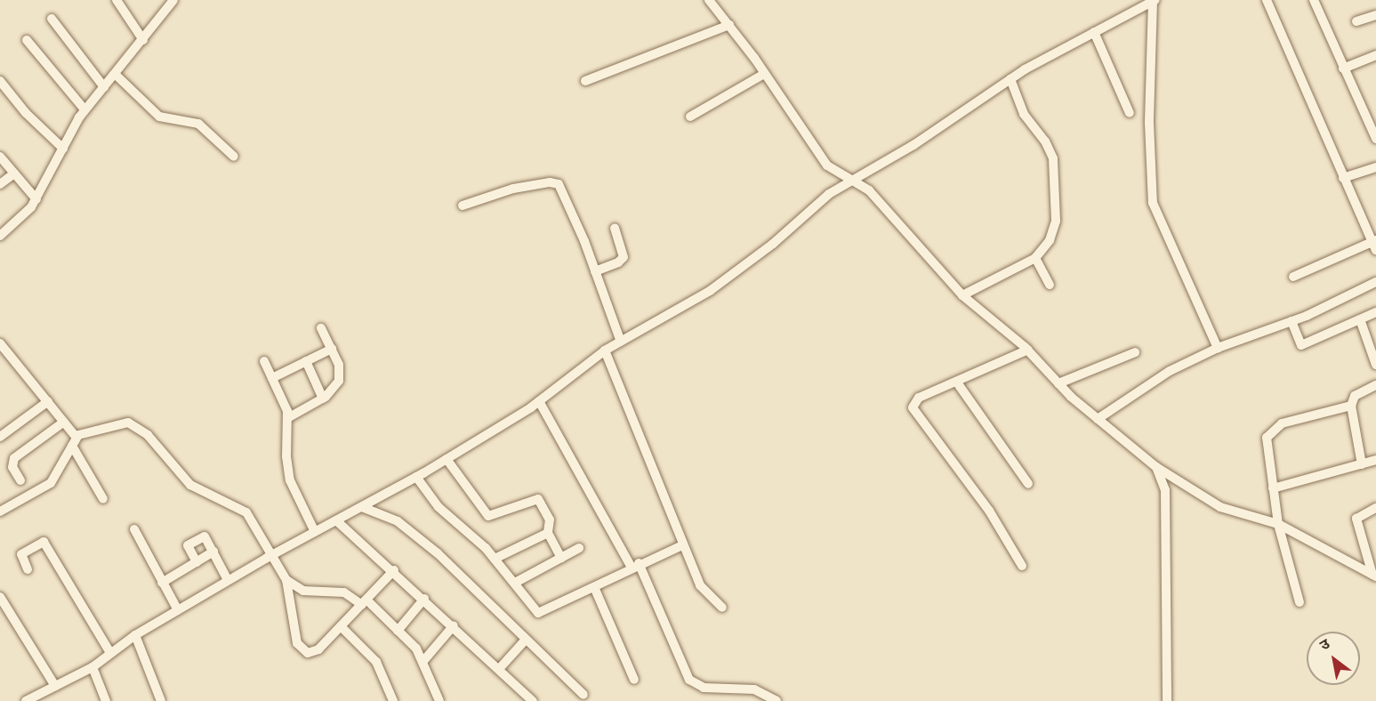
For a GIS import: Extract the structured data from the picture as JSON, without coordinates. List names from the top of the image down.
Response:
{
  "north": "top left"
}
